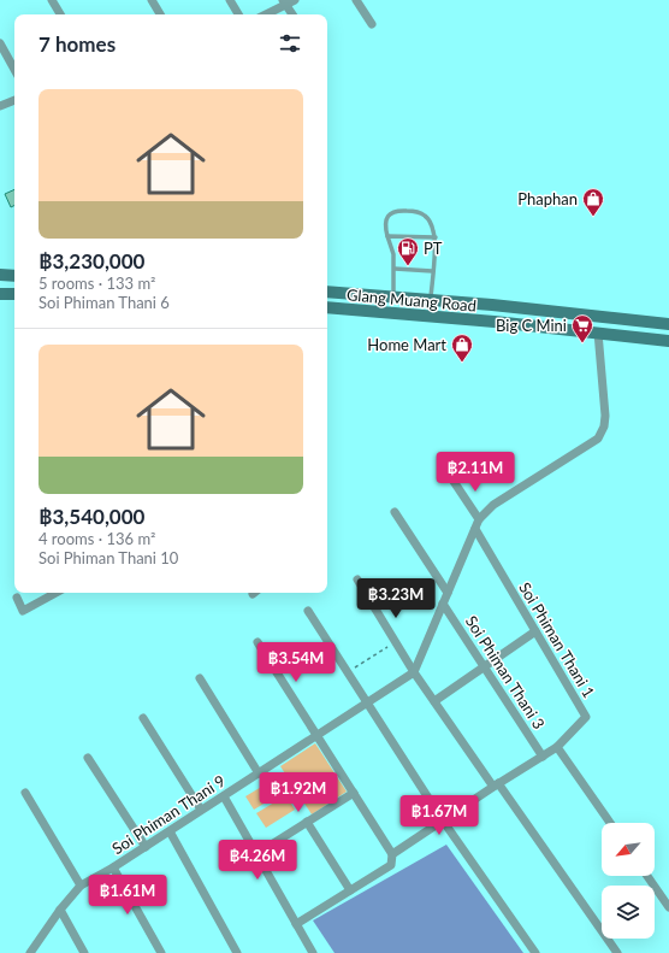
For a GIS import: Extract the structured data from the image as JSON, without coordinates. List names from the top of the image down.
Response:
{
  "streets": {
    "main road": ["Glang Muang Road"],
    "street": ["Soi Phiman Thani 1", "Soi Phiman Thani 3", "Soi Phiman Thani 9"]
  },
  "places": {
    "shop": ["Phaphan", "Home Mart"],
    "fuel station": ["PT"],
    "supermarket": ["Big C Mini"]
  },
  "north": "bottom left",
  "page": {
    "heading": "7 homes",
    "list": [
      {
        "name": "฿3,230,000",
        "note": "5 rooms · 133 m² · Soi Phiman Thani 6"
      },
      {
        "name": "฿3,540,000",
        "note": "4 rooms · 136 m² · Soi Phiman Thani 10"
      }
    ],
    "price": [
      "฿2.11M",
      "฿3.23M",
      "฿3.54M",
      "฿1.92M",
      "฿1.67M",
      "฿4.26M",
      "฿1.61M"
    ]
  }
}
